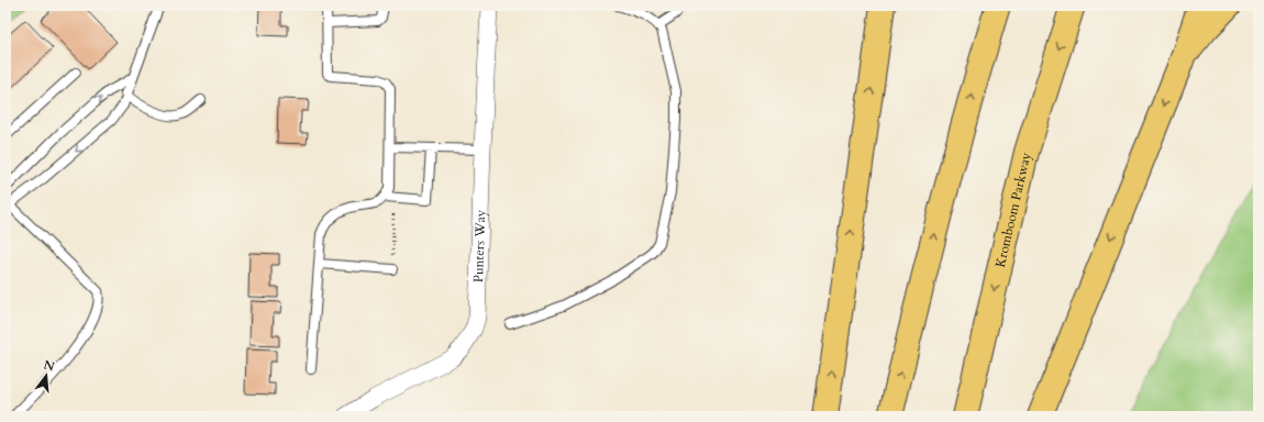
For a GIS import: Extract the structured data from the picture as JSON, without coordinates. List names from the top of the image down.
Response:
{
  "streets": {
    "highway": ["Kromboom Parkway"],
    "street": ["Punters Way"]
  },
  "north": "top"
}
